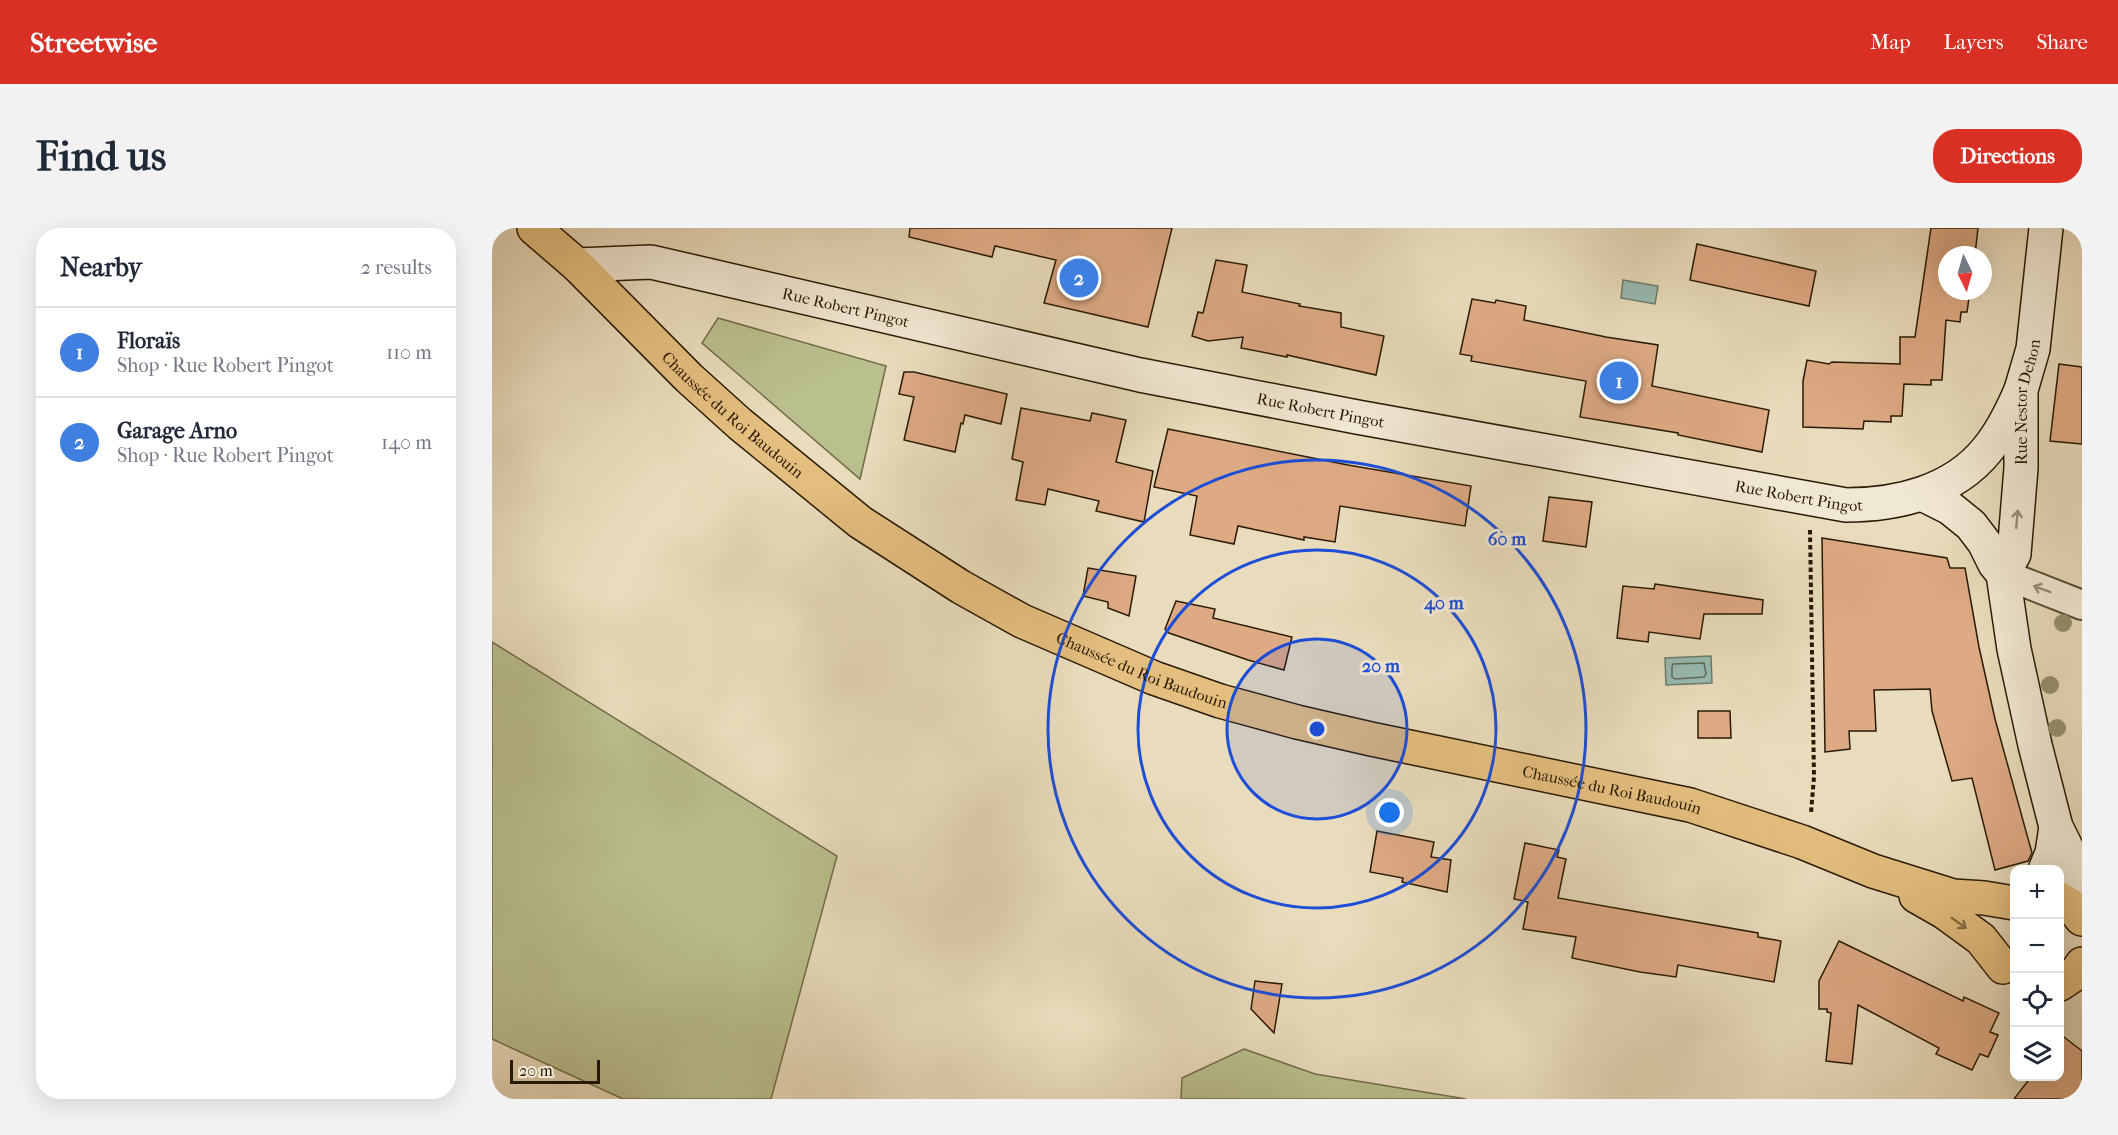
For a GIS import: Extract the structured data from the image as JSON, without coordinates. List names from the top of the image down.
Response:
{
  "streets": {
    "main road": ["Rue Robert Pingot", "Rue Nestor Dehon", "Chaussée du Roi Baudouin"]
  },
  "crossings": [
    ["Rue Robert Pingot", "Rue Nestor Dehon"],
    ["Rue Robert Pingot", "Chaussée du Roi Baudouin"]
  ],
  "one_way": ["Rue Nestor Dehon"],
  "scale_bar": "20 m",
  "north": "bottom",
  "page": {
    "header": "Streetwise",
    "nav": ["Map", "Layers", "Share"],
    "buttons": "Directions",
    "title": "Find us",
    "heading": ["Nearby", "2 results"],
    "pins": ["2", "1"],
    "list": [
      {
        "mark": "1",
        "name": "Floraïs",
        "note": "Shop · Rue Robert Pingot",
        "value": "110 m"
      },
      {
        "mark": "2",
        "name": "Garage Arno",
        "note": "Shop · Rue Robert Pingot",
        "value": "140 m"
      }
    ],
    "map_buttons": ["+", "−"],
    "scale": "20 m"
  },
  "rings": ["60 m", "40 m", "20 m"]
}
